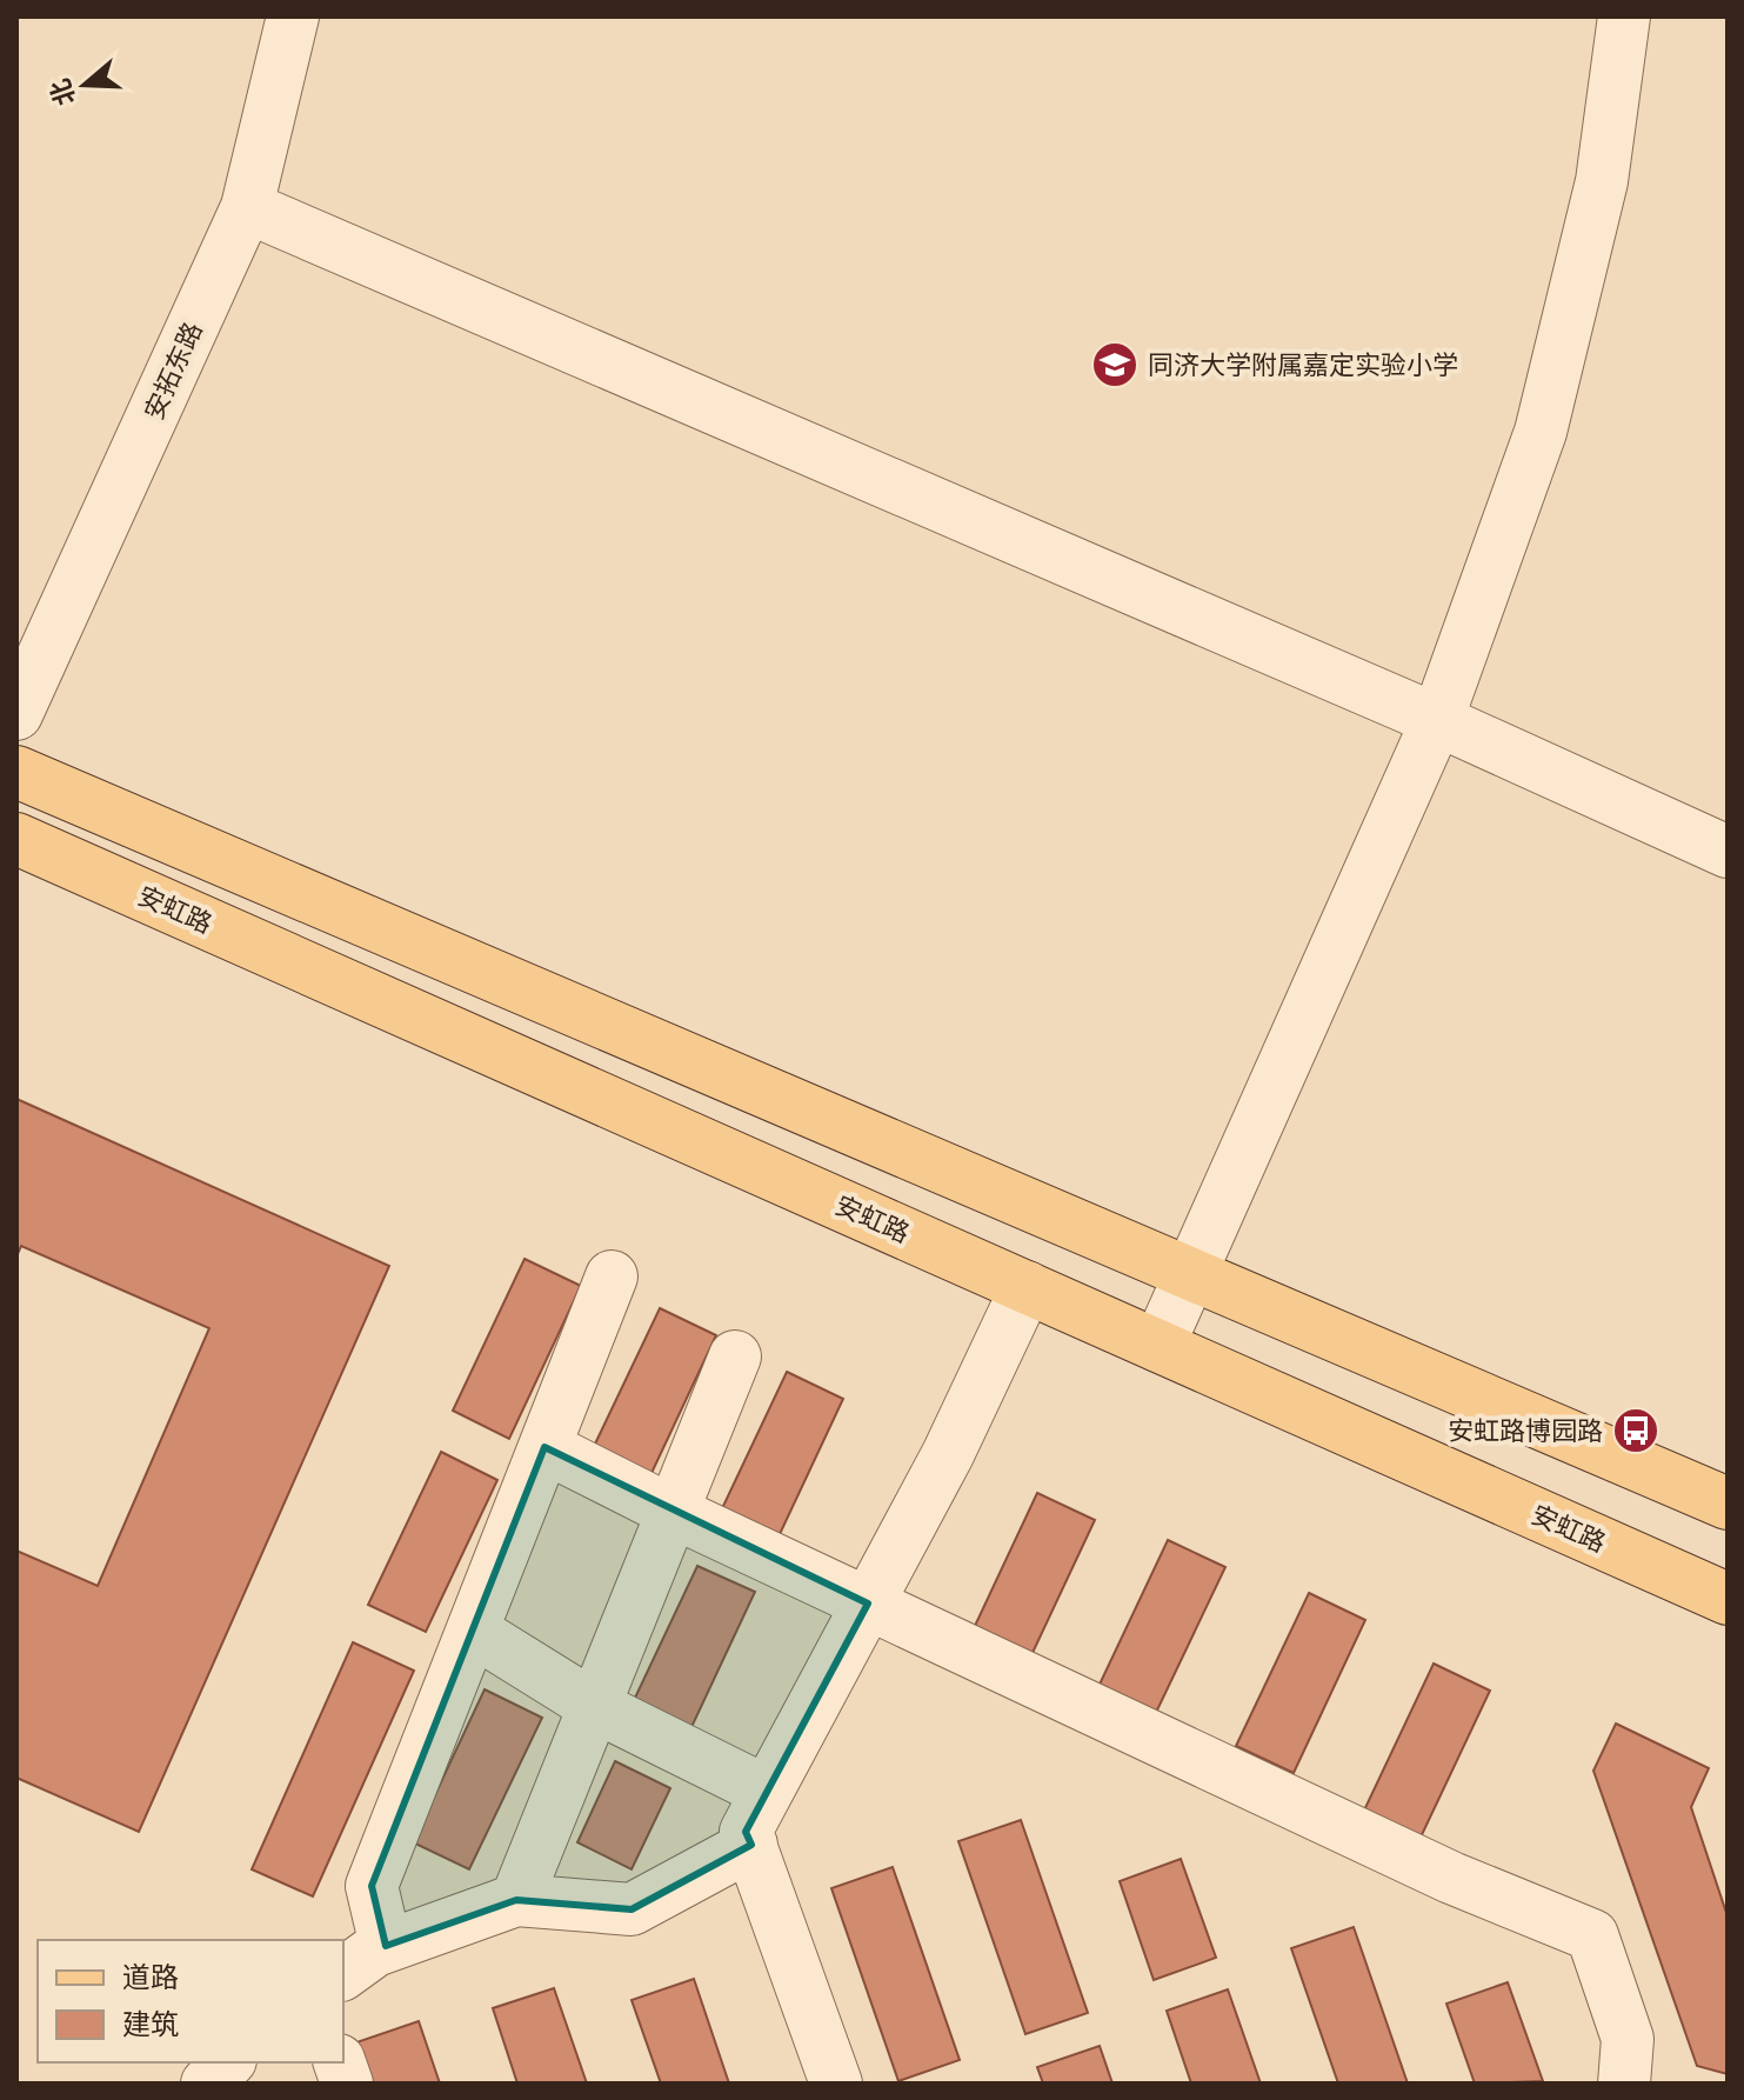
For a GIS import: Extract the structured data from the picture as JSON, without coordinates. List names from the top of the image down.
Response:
{
  "streets": {
    "main road": ["安虹路"],
    "street": ["安拓东路"]
  },
  "places": {
    "school or university": ["同济大学附属嘉定实验小学"],
    "bus stop": ["安虹路博园路"]
  },
  "legend": ["道路", "建筑"],
  "north": "left"
}
